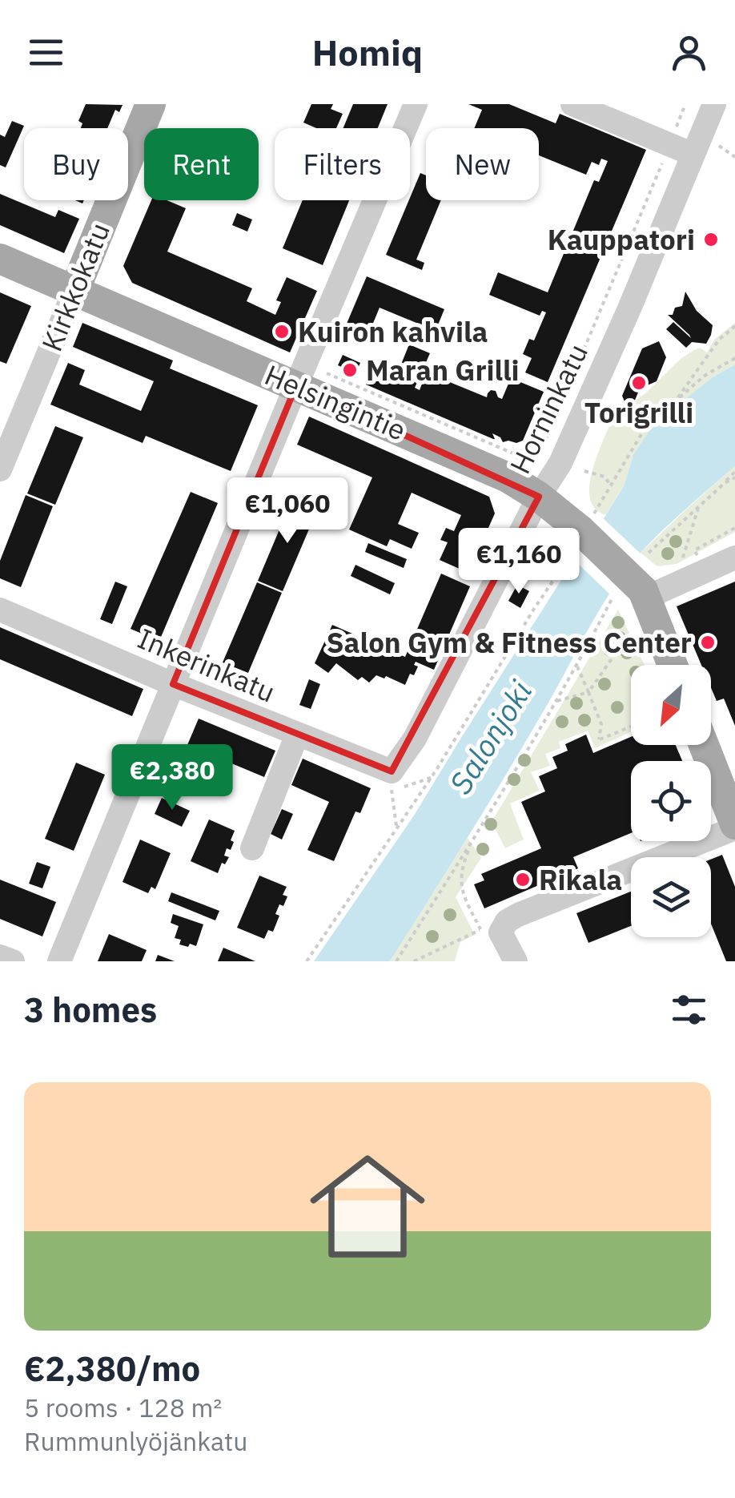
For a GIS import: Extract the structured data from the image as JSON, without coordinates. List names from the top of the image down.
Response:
{
  "streets": {
    "main road": ["Kirkkokatu", "Helsingintie"],
    "street": ["Horninkatu", "Inkerinkatu"]
  },
  "crossings": [
    ["Kirkkokatu", "Helsingintie"],
    ["Helsingintie", "Horninkatu"],
    ["Horninkatu", "Inkerinkatu"]
  ],
  "water": ["Salonjoki"],
  "places": [
    "Kauppatori",
    "Kuiron kahvila",
    "Maran Grilli",
    "Torigrilli",
    "Salon Gym & Fitness Center",
    "Rikala"
  ],
  "north": "bottom left",
  "page": {
    "header": "Homiq",
    "chip": [
      "Buy",
      "Rent",
      "Filters",
      "New"
    ],
    "price": ["€1,060", "€1,160", "€2,380"],
    "heading": "3 homes",
    "list": [
      {
        "name": "€2,380/mo",
        "note": "5 rooms · 128 m² · Rummunlyöjänkatu"
      }
    ]
  }
}
